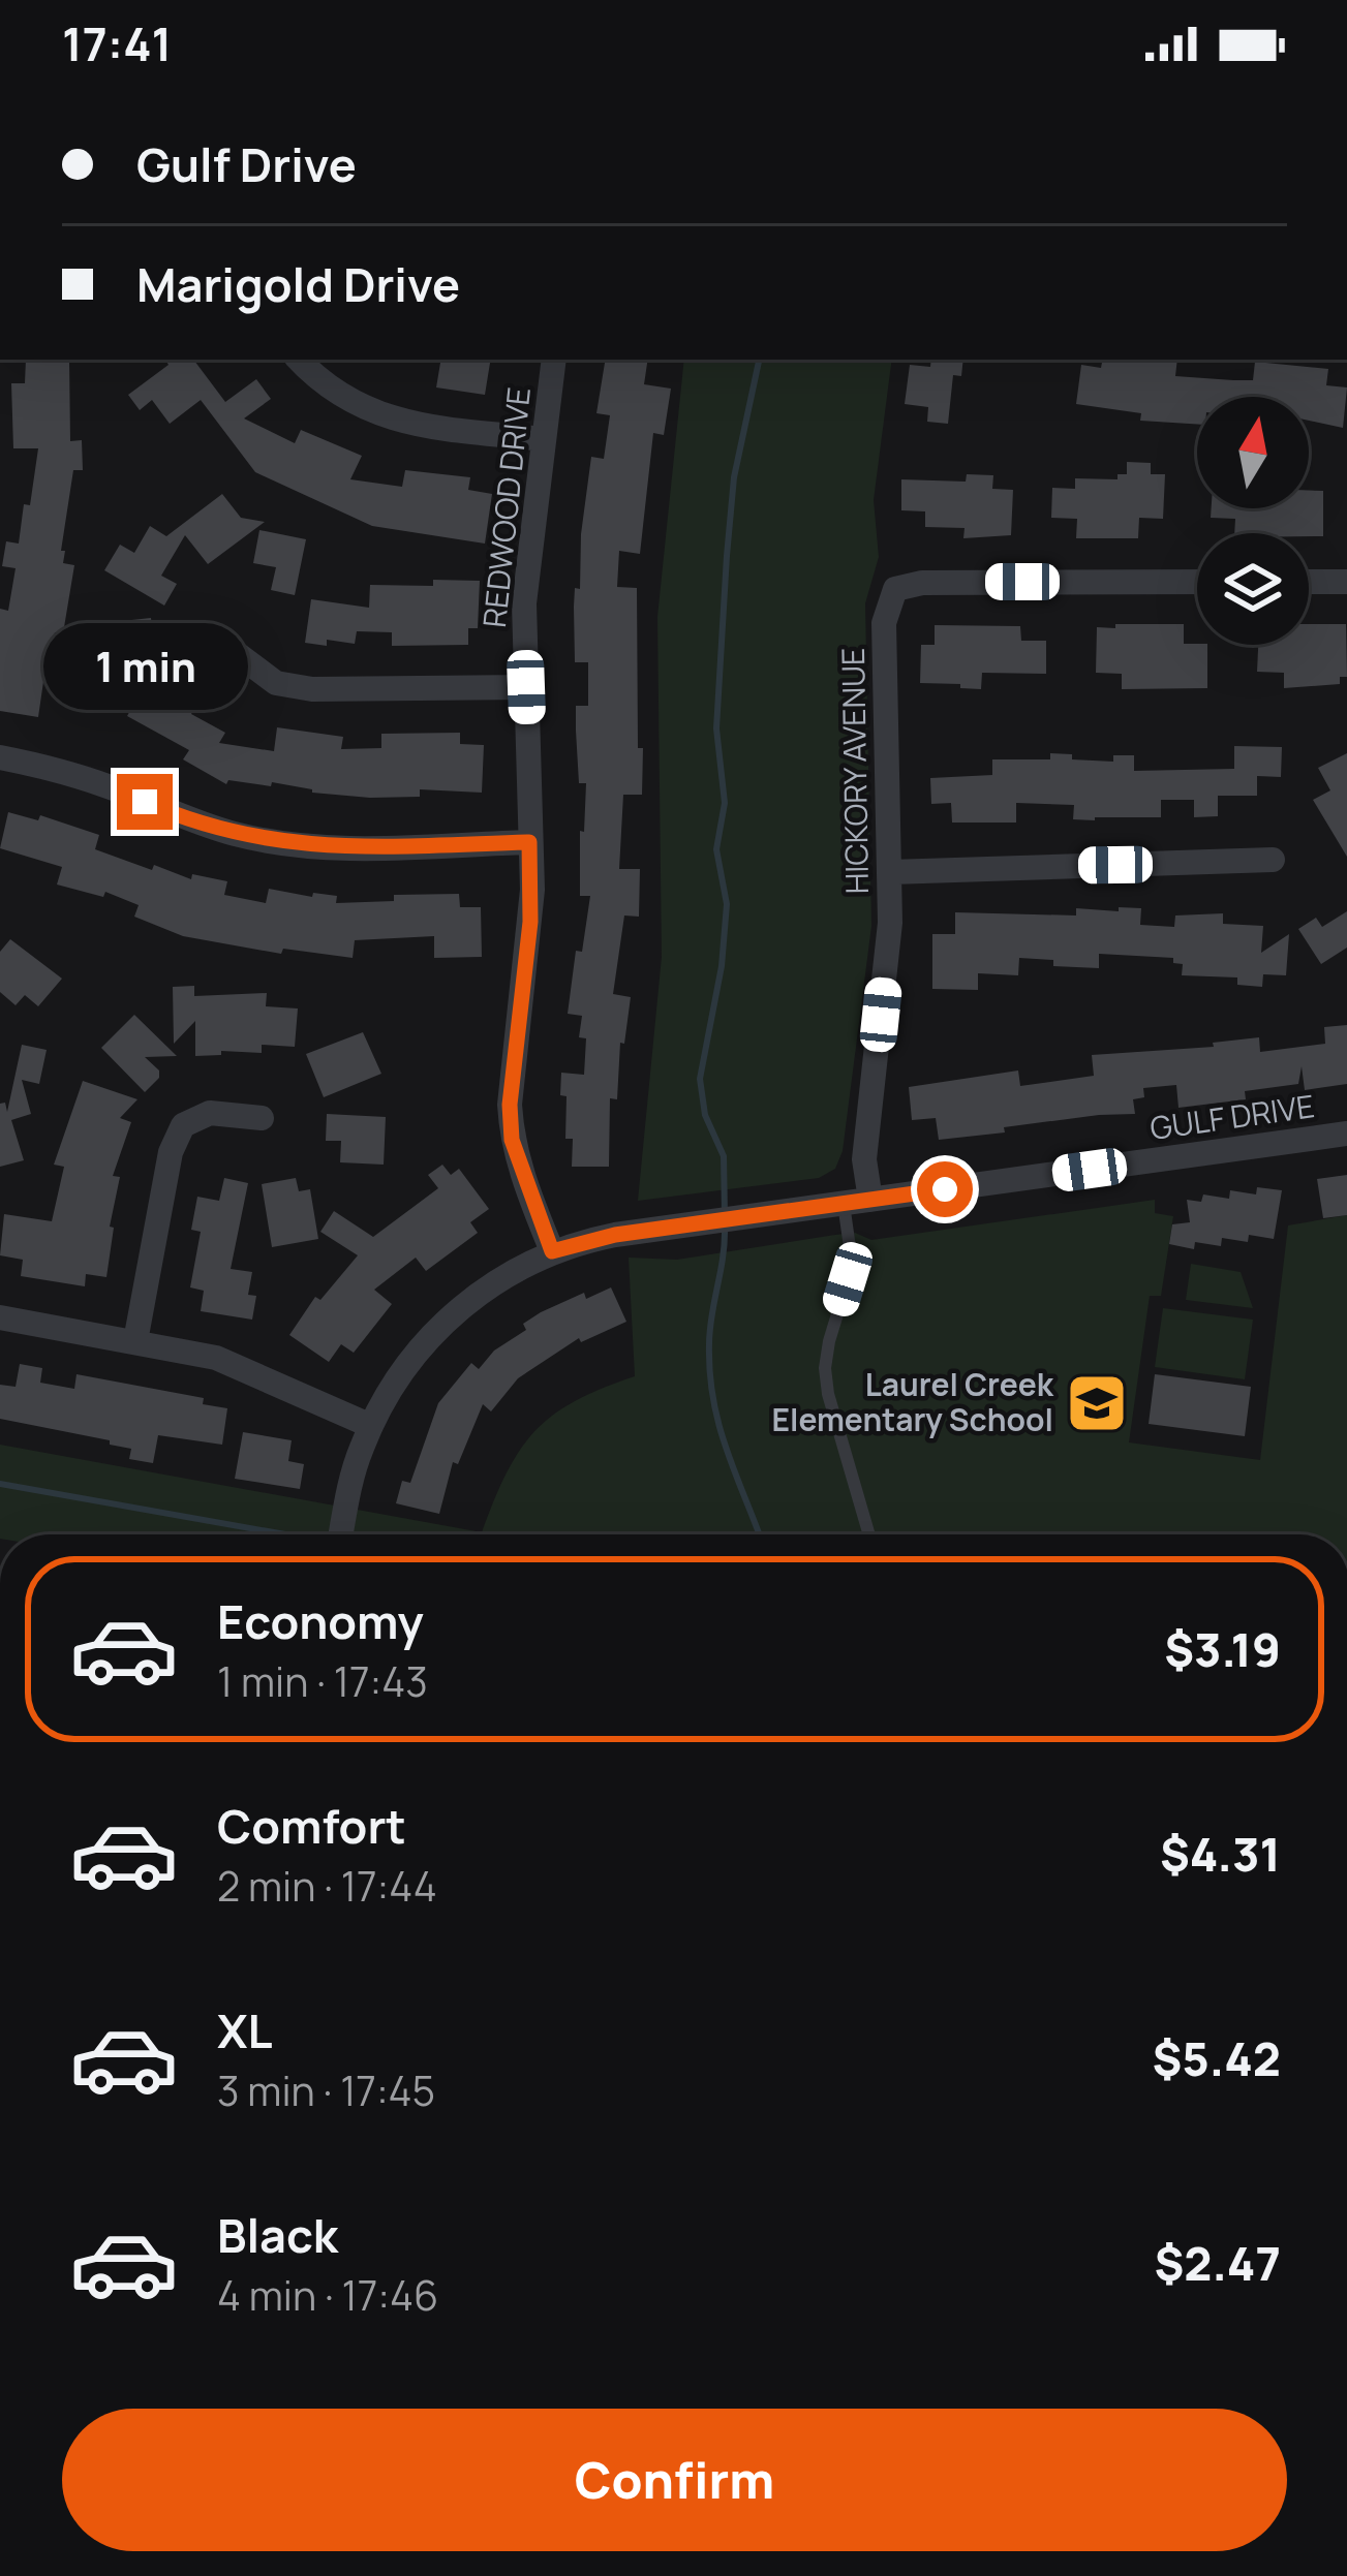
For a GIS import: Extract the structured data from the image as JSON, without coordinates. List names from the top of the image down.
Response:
{
  "streets": {
    "street": ["REDWOOD DRIVE", "HICKORY AVENUE", "GULF DRIVE"]
  },
  "crossings": [
    ["REDWOOD DRIVE", "GULF DRIVE"],
    ["HICKORY AVENUE", "GULF DRIVE"]
  ],
  "places": {
    "school or university": ["Laurel Creek Elementary School"]
  },
  "north": "top",
  "page": {
    "status": "17:41",
    "banner": ["Gulf Drive", "Marigold Drive"],
    "bubble": "1 min",
    "list": [
      {
        "name": "Economy",
        "note": "1 min · 17:43",
        "value": "$3.19"
      },
      {
        "name": "Comfort",
        "note": "2 min · 17:44",
        "value": "$4.31"
      },
      {
        "name": "XL",
        "note": "3 min · 17:45",
        "value": "$5.42"
      },
      {
        "name": "Black",
        "note": "4 min · 17:46",
        "value": "$2.47"
      }
    ],
    "buttons": "Confirm"
  }
}
